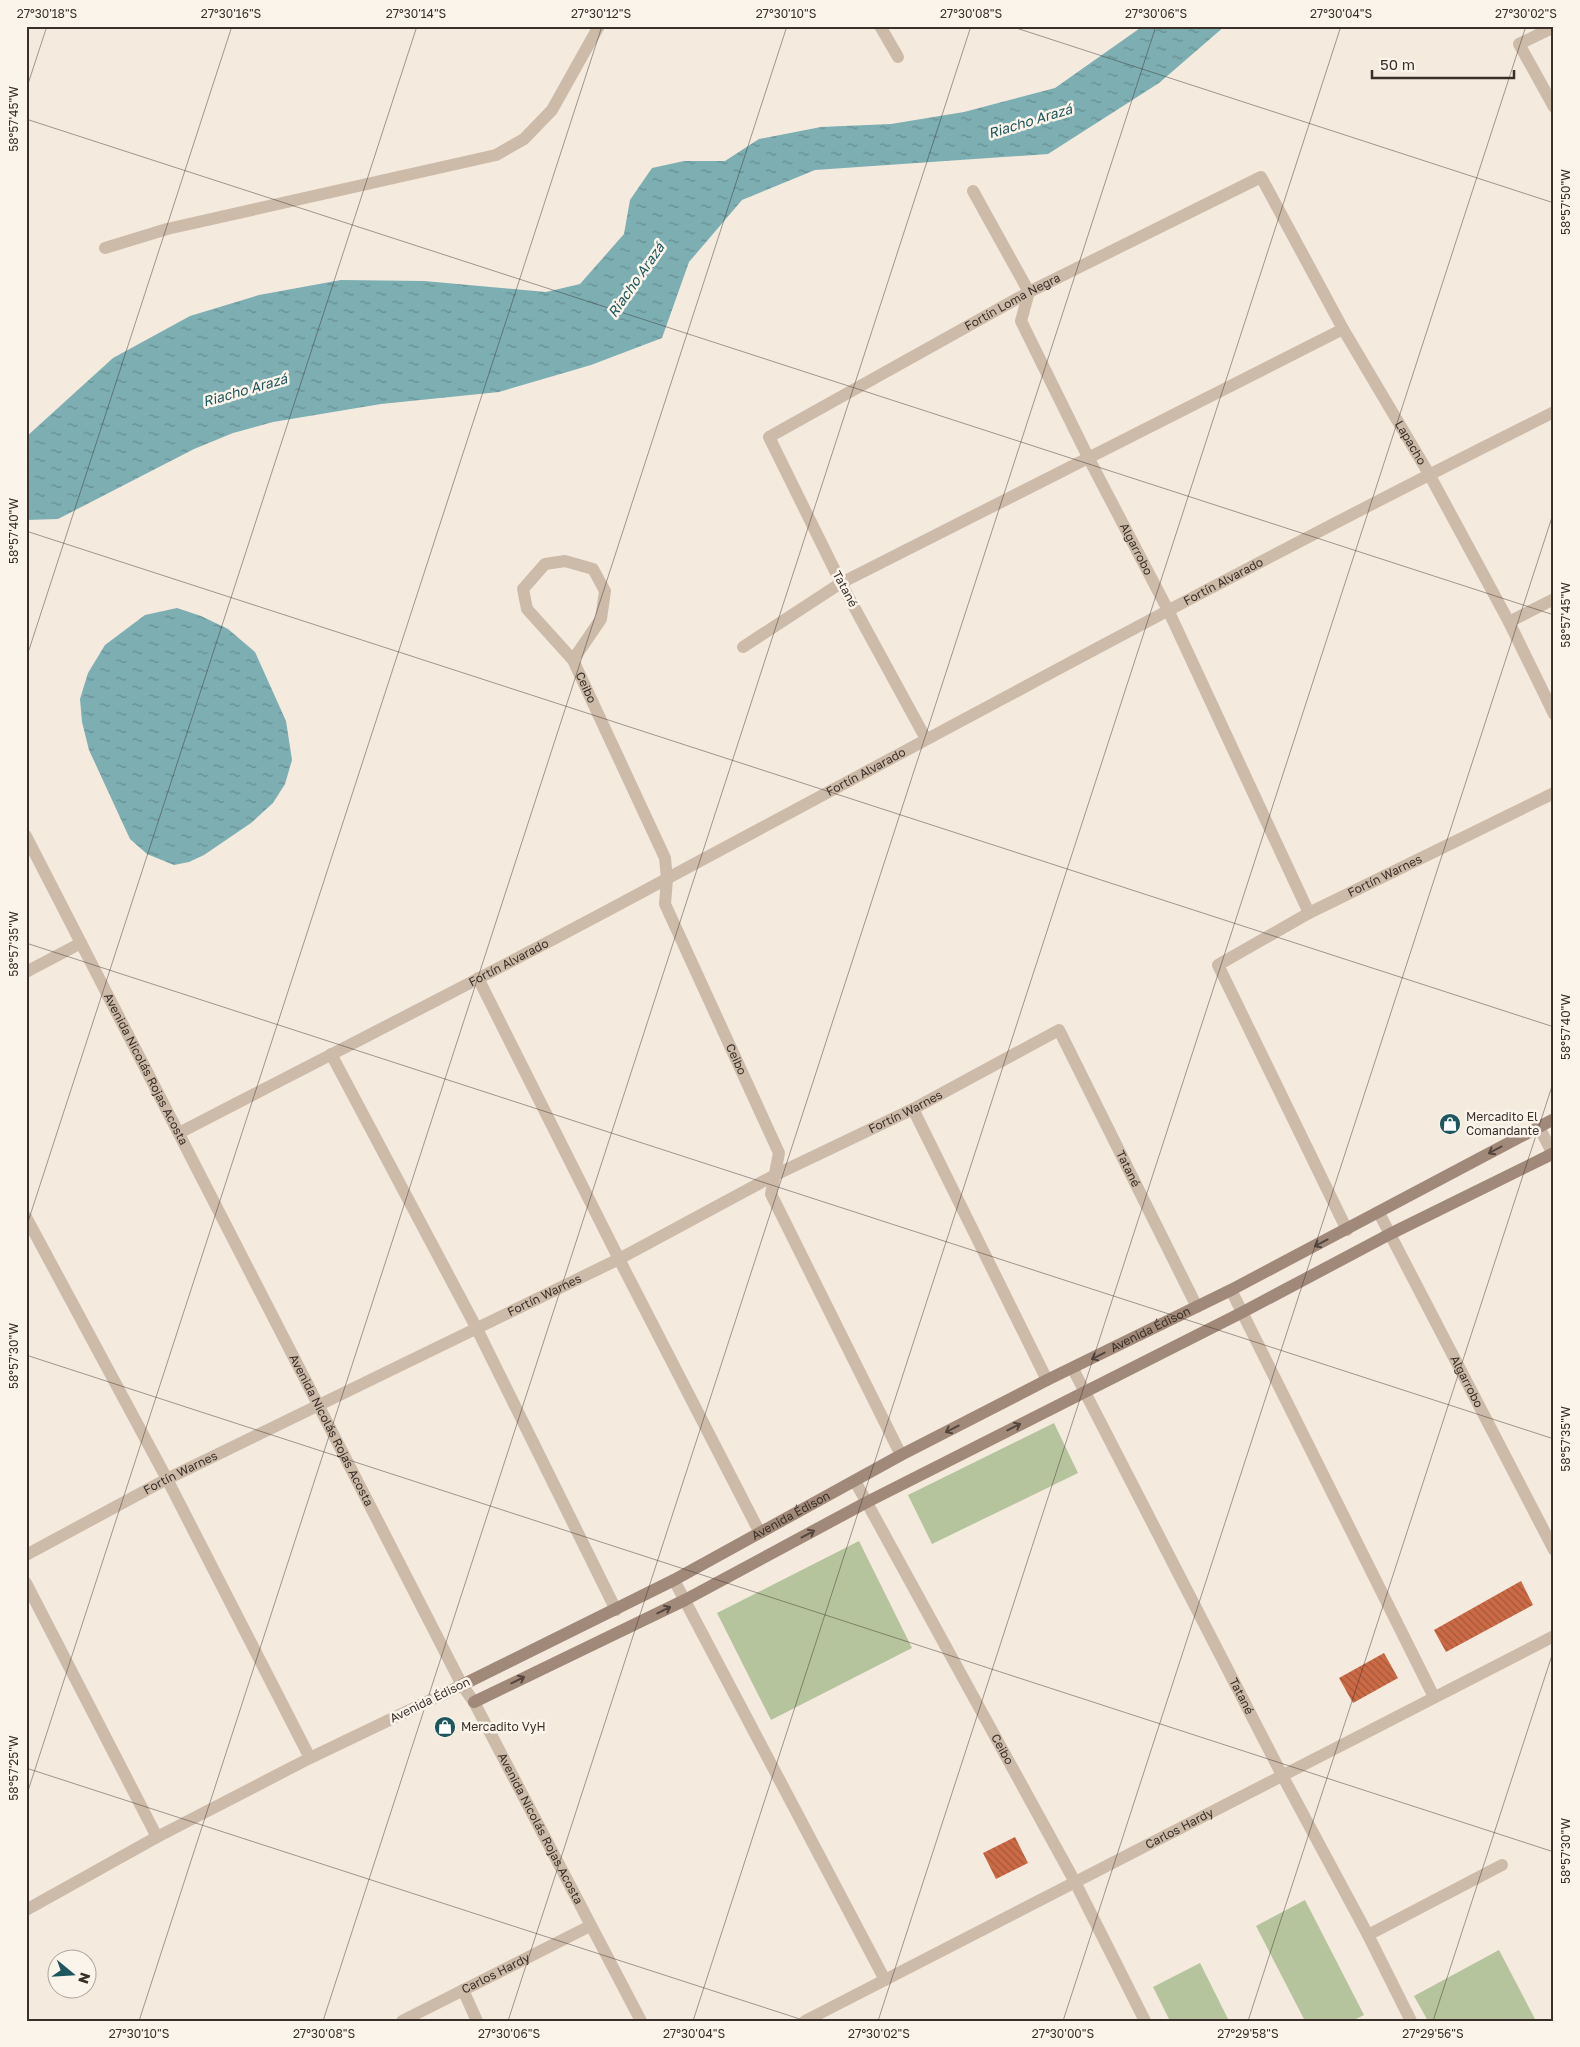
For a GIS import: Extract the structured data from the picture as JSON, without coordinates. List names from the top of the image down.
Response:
{
  "streets": {
    "main road": ["Avenida Édison"],
    "street": [
      "Fortín Loma Negra",
      "Lapacho",
      "Algarrobo",
      "Fortín Alvarado",
      "Tatané",
      "Ceibo",
      "Fortín Warnes",
      "Avenida Nicolás Rojas Acosta",
      "Carlos Hardy"
    ]
  },
  "crossings": [
    ["Fortín Loma Negra", "Lapacho"],
    ["Fortín Loma Negra", "Algarrobo"],
    ["Fortín Loma Negra", "Tatané"],
    ["Lapacho", "Fortín Alvarado"],
    ["Algarrobo", "Fortín Alvarado"],
    ["Algarrobo", "Fortín Warnes"],
    ["Algarrobo", "Avenida Édison"],
    ["Fortín Alvarado", "Tatané"],
    ["Fortín Alvarado", "Ceibo"],
    ["Fortín Alvarado", "Avenida Nicolás Rojas Acosta"],
    ["Tatané", "Fortín Warnes"],
    ["Tatané", "Avenida Édison"],
    ["Tatané", "Carlos Hardy"],
    ["Ceibo", "Fortín Warnes"],
    ["Ceibo", "Avenida Édison"],
    ["Ceibo", "Carlos Hardy"],
    ["Fortín Warnes", "Avenida Nicolás Rojas Acosta"],
    ["Fortín Warnes", "Avenida Édison"],
    ["Avenida Nicolás Rojas Acosta", "Avenida Édison"],
    ["Avenida Nicolás Rojas Acosta", "Carlos Hardy"]
  ],
  "water": ["Riacho Arazá"],
  "places": {
    "shop": ["Mercadito El Comandante", "Mercadito VyH"]
  },
  "scale_bar": "50 m",
  "north": "right",
  "coordinates": [
    "27°30'18\"S",
    "27°30'16\"S",
    "27°30'14\"S",
    "27°30'12\"S",
    "27°30'10\"S",
    "27°30'08\"S",
    "27°30'06\"S",
    "27°30'04\"S",
    "27°30'02\"S",
    "58°57'45\"W",
    "58°57'50\"W",
    "58°57'40\"W",
    "58°57'35\"W",
    "58°57'30\"W",
    "58°57'25\"W",
    "27°30'00\"S",
    "27°29'58\"S",
    "27°29'56\"S"
  ]
}
